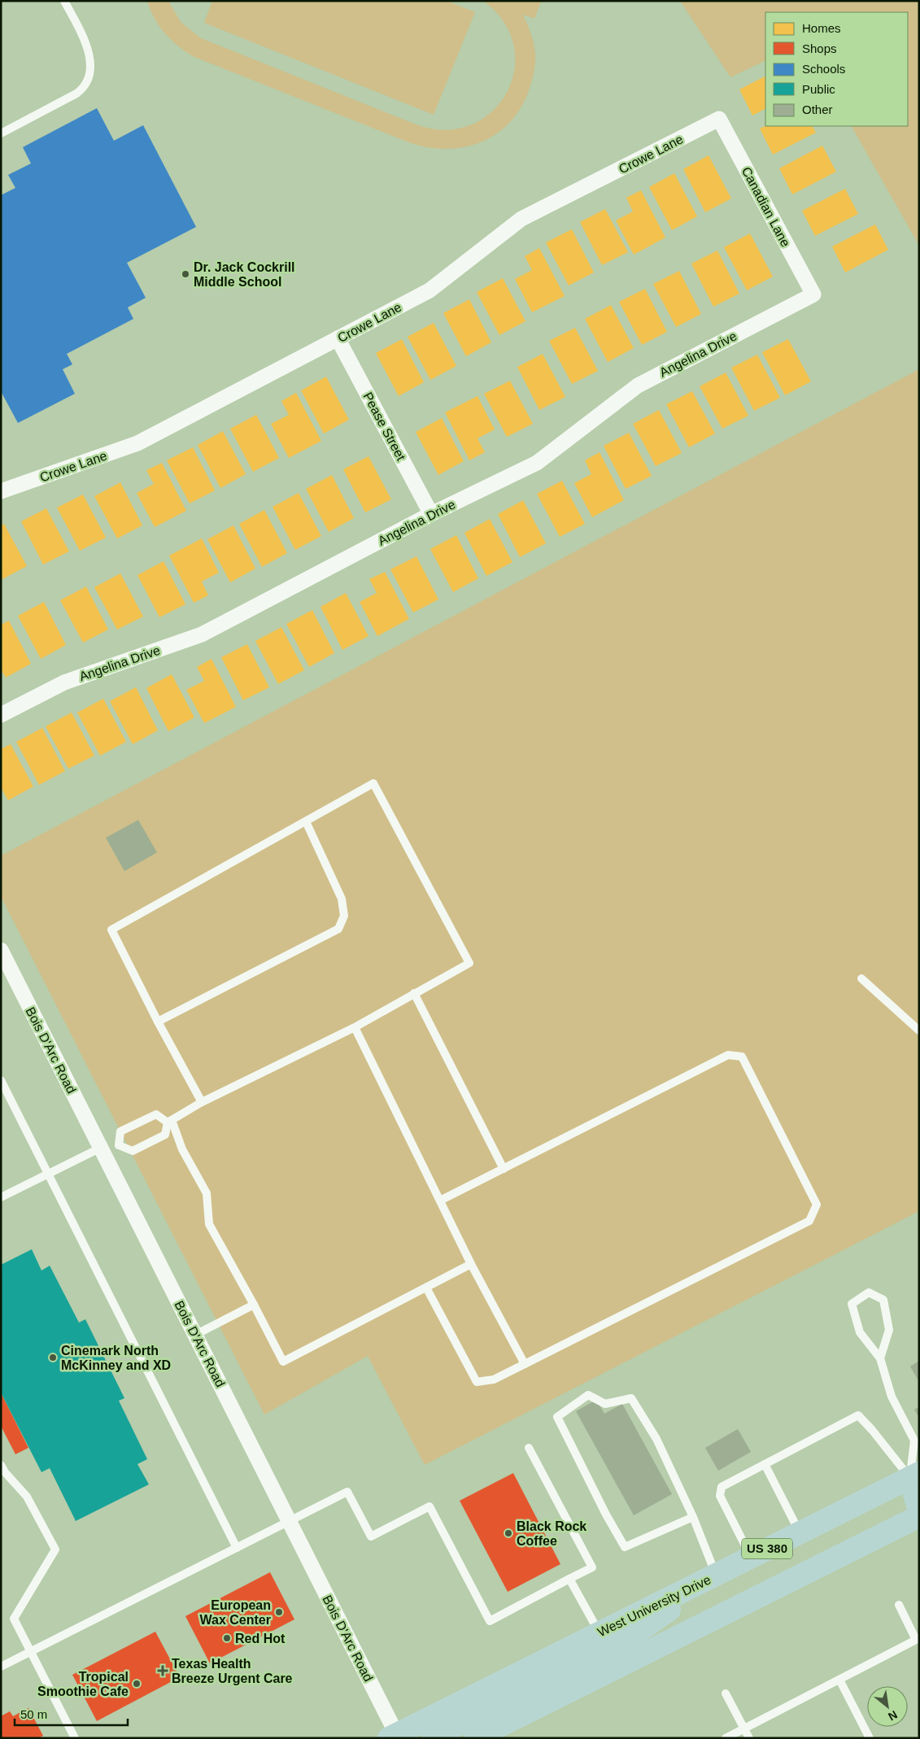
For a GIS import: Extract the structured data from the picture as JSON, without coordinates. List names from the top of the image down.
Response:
{
  "streets": {
    "highway": ["US 380", "West University Drive"],
    "street": [
      "Crowe Lane",
      "Canadian Lane",
      "Angelina Drive",
      "Pease Street",
      "Bois D'Arc Road"
    ]
  },
  "crossings": [
    ["Crowe Lane", "Canadian Lane"],
    ["Crowe Lane", "Pease Street"],
    ["Canadian Lane", "Angelina Drive"],
    ["Angelina Drive", "Pease Street"],
    ["Bois D'Arc Road", "West University Drive"]
  ],
  "places": {
    "other": [
      "Dr. Jack Cockrill Middle School",
      "Cinemark North McKinney and XD",
      "Black Rock Coffee",
      "European Wax Center",
      "Red Hot",
      "Tropical Smoothie Cafe"
    ],
    "health": ["Texas Health Breeze Urgent Care"]
  },
  "legend": [
    "Homes",
    "Shops",
    "Schools",
    "Public",
    "Other"
  ],
  "scale_bar": "50 m",
  "north": "bottom right"
}
